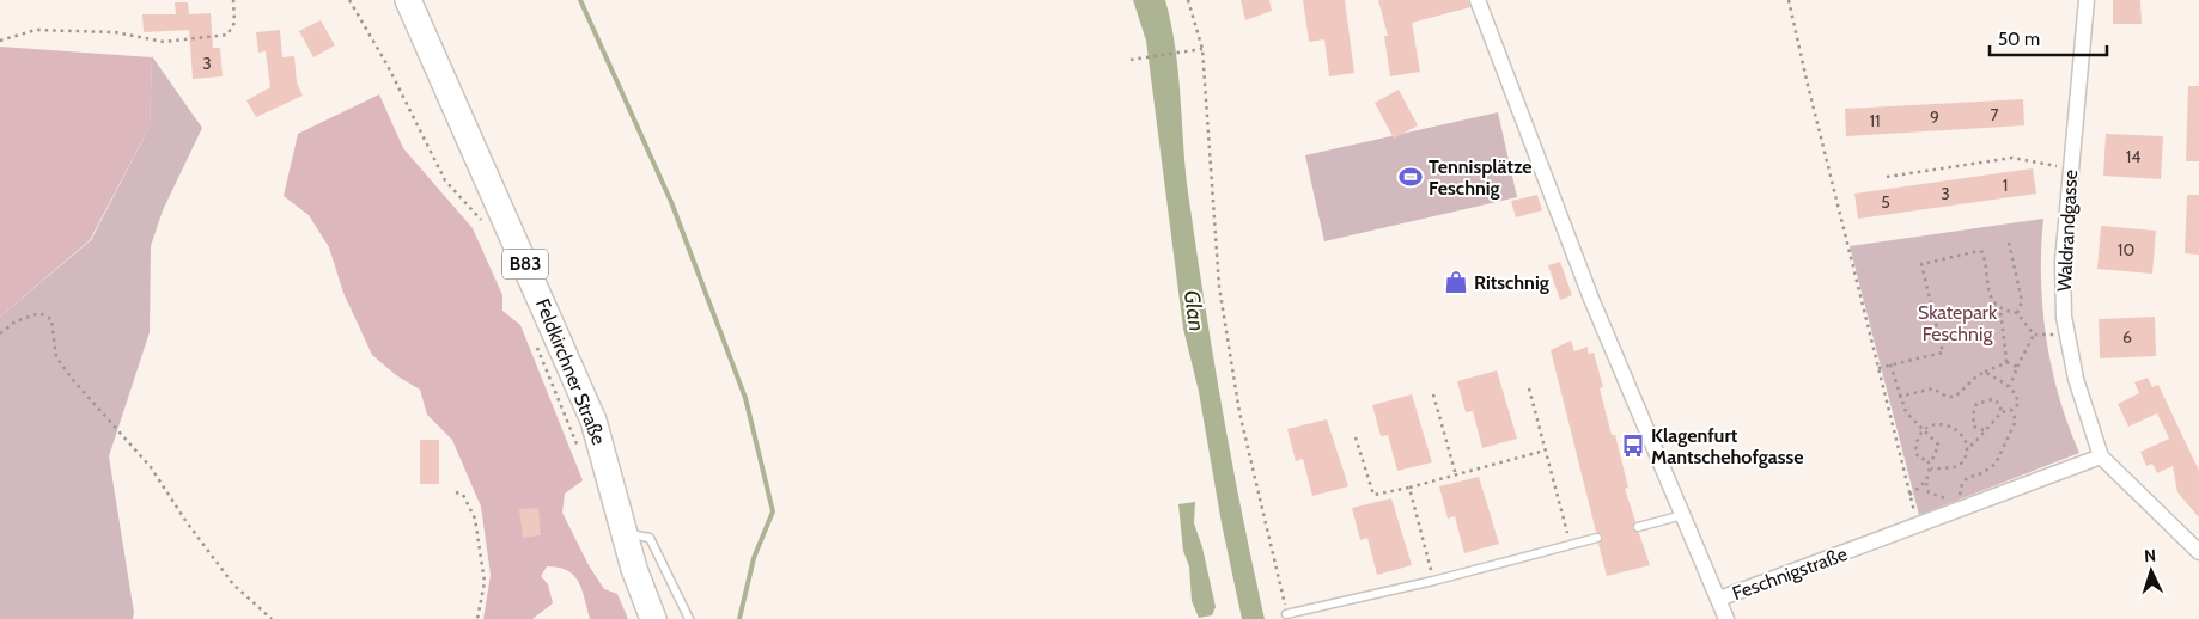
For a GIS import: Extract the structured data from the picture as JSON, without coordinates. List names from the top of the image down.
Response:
{
  "streets": {
    "main road": ["B83", "Feldkirchner Straße"],
    "street": ["Waldrandgasse", "Feschnigstraße"]
  },
  "crossings": [
    ["Waldrandgasse", "Feschnigstraße"]
  ],
  "water": ["Glan"],
  "parks": ["Skatepark Feschnig"],
  "places": {
    "sports": ["Tennisplätze Feschnig"],
    "shop": ["Ritschnig"],
    "bus stop": ["Klagenfurt Mantschehofgasse"]
  },
  "house_numbers": [
    "3",
    "7",
    "9",
    "11",
    "14",
    "1",
    "3",
    "5",
    "10",
    "6"
  ],
  "scale_bar": "50 m",
  "north": "top"
}
